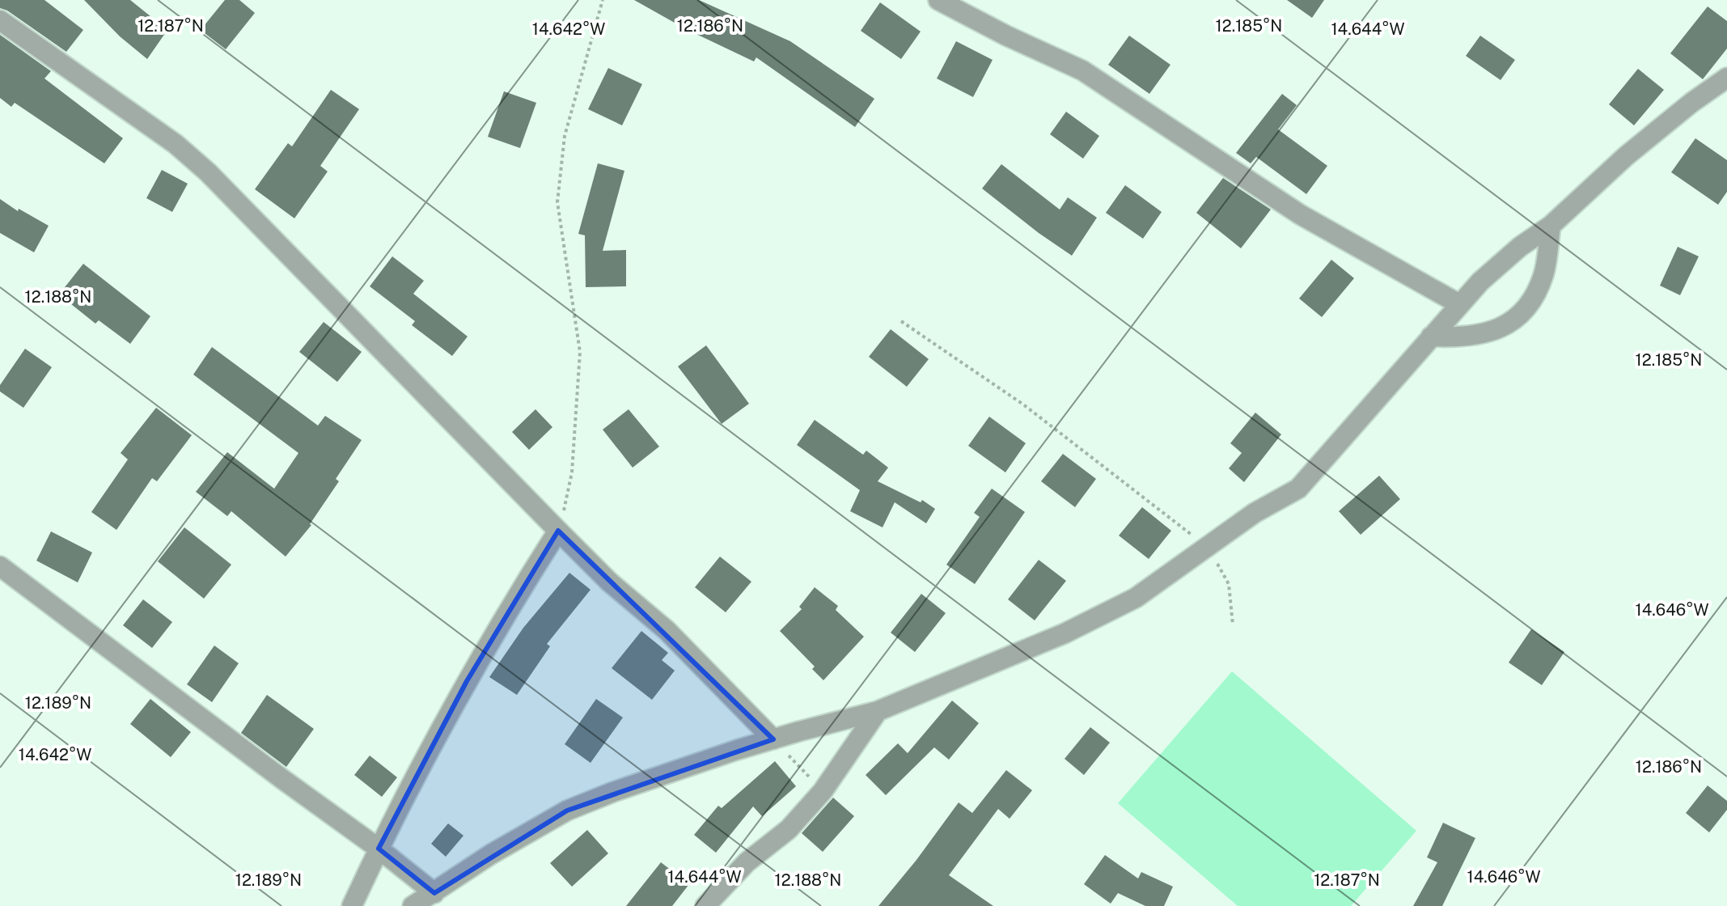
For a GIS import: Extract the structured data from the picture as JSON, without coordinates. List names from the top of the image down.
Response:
{
  "coordinates": [
    "12.186°N",
    "12.187°N",
    "12.185°N",
    "14.642°W",
    "14.644°W",
    "12.188°N",
    "14.646°W",
    "12.189°N"
  ]
}
